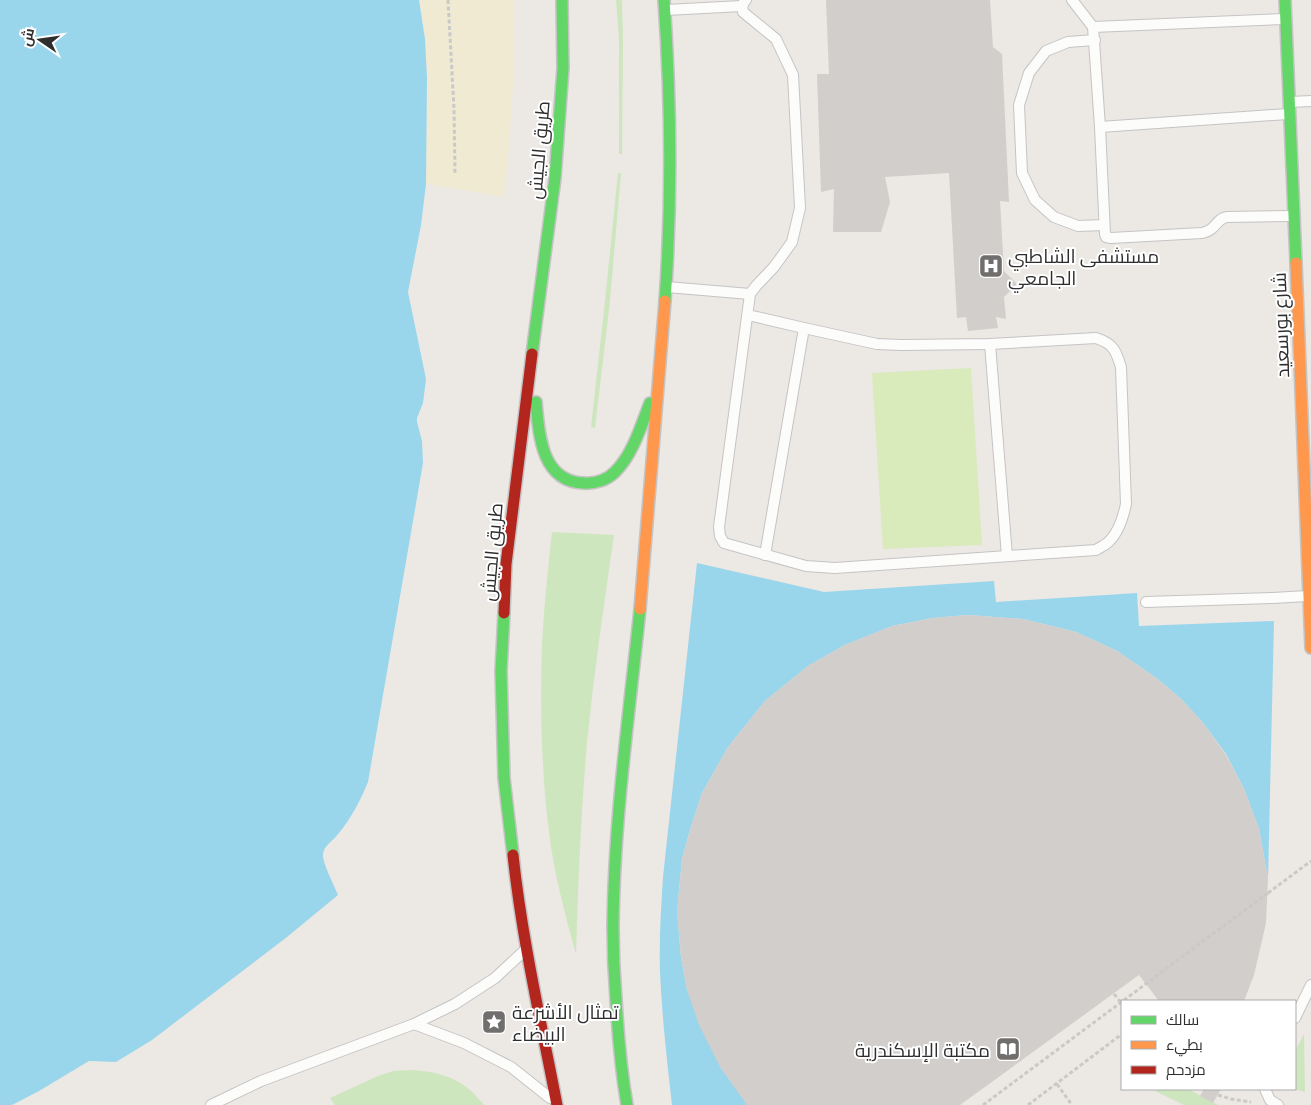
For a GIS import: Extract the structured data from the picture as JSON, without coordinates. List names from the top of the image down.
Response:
{
  "streets": {
    "main road": ["طريق الجيش", "شارع بورسعيد"]
  },
  "places": {
    "hospital": ["مستشفى الشاطبي الجامعي"],
    "place": ["تمثال الأشرعة البيضاء"],
    "library": ["مكتبة الإسكندرية"]
  },
  "legend": ["سالك", "بطيء", "مزدحم"],
  "north": "left"
}
